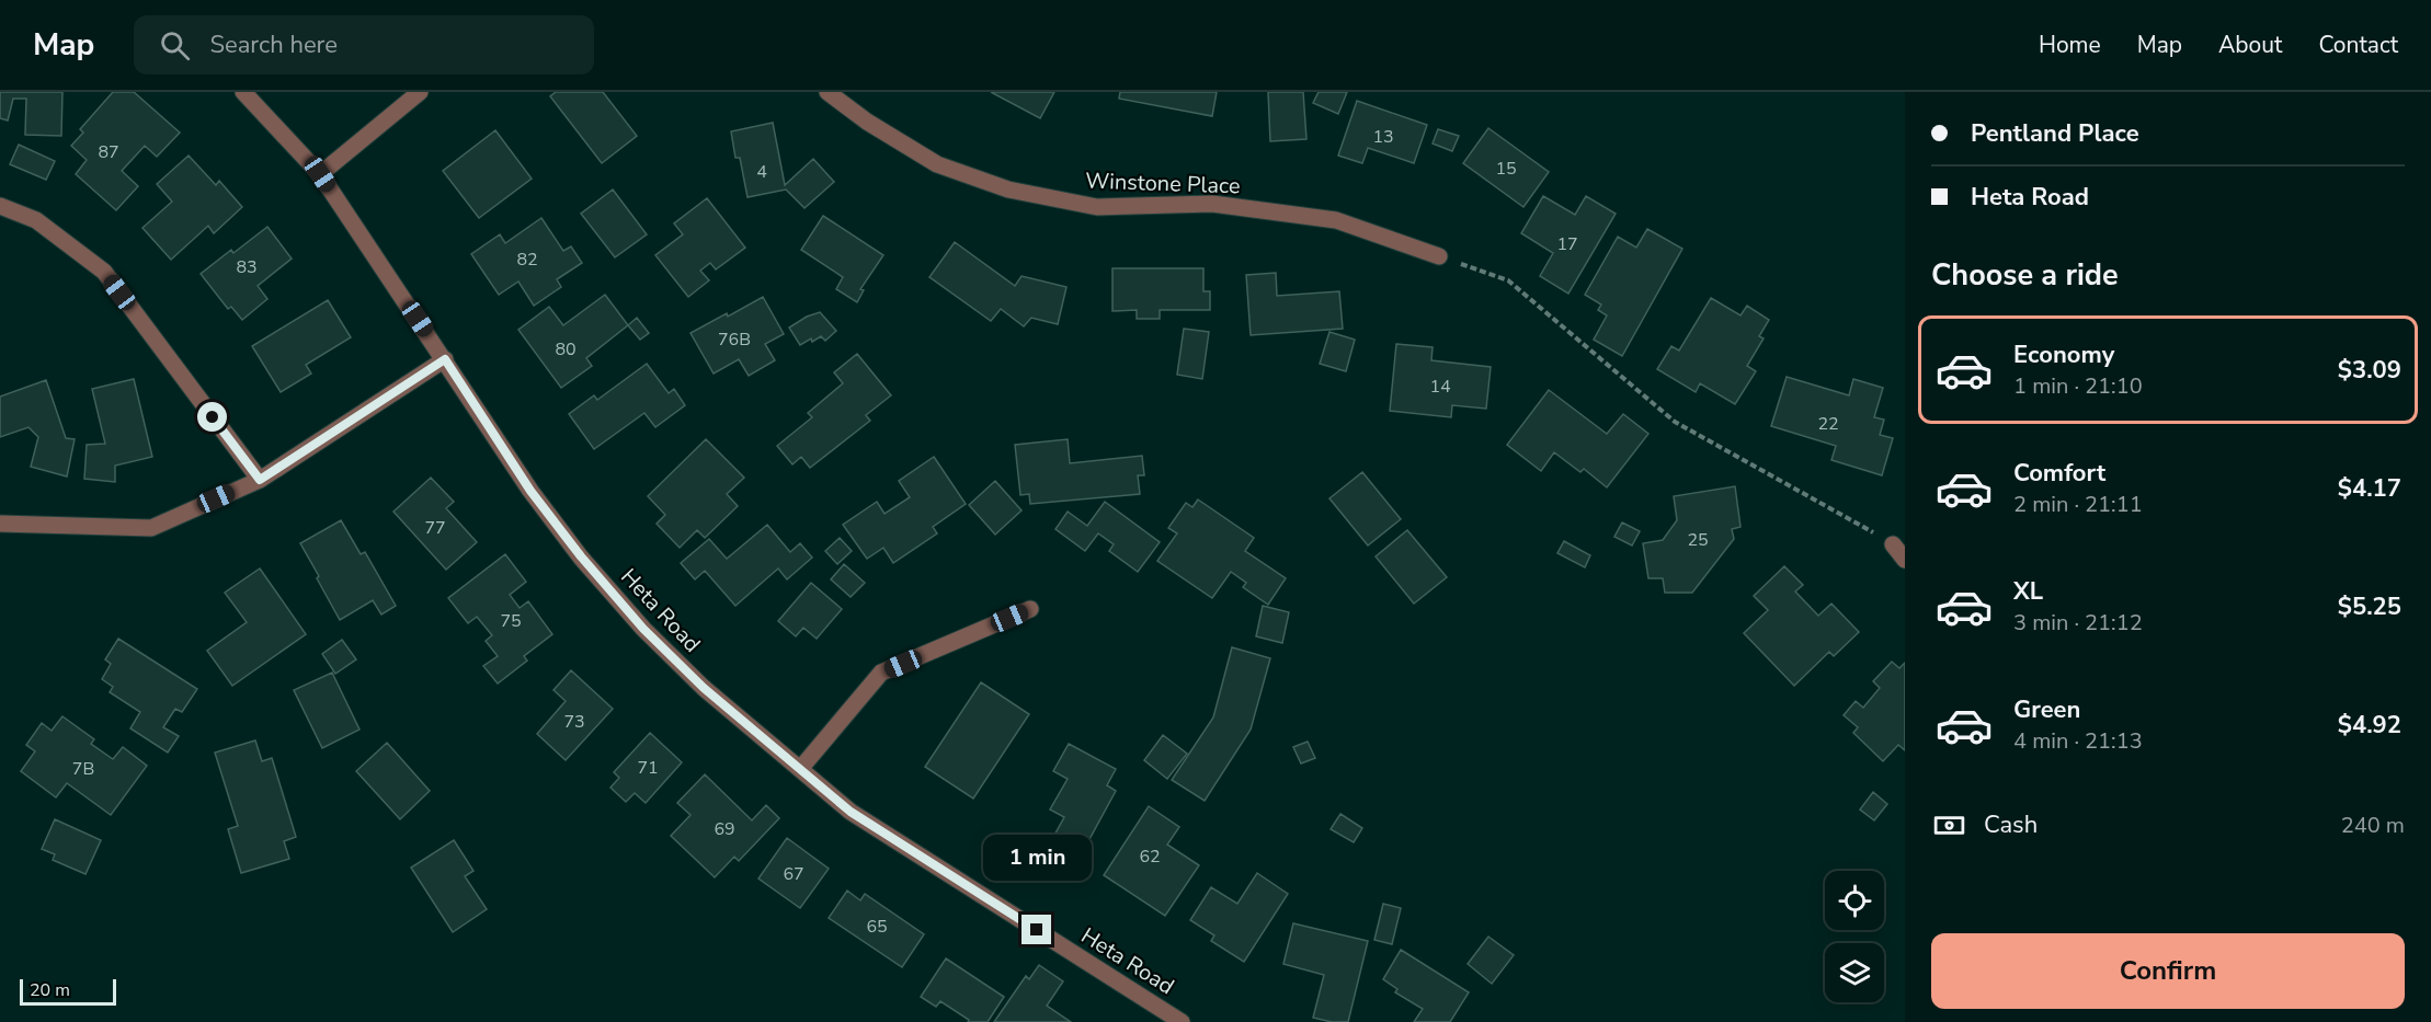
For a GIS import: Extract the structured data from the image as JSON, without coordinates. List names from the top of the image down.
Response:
{
  "streets": {
    "street": ["Winstone Place", "Heta Road"]
  },
  "house_numbers": [
    "13",
    "87",
    "15",
    "4",
    "17",
    "82",
    "83",
    "76B",
    "80",
    "14",
    "22",
    "77",
    "25",
    "75",
    "73",
    "71",
    "7B",
    "69",
    "62",
    "67",
    "65"
  ],
  "scale_bar": "20 m",
  "page": {
    "header": "Map",
    "search": "Search here",
    "nav": [
      "Home",
      "Map",
      "About",
      "Contact"
    ],
    "banner": ["Pentland Place", "Heta Road"],
    "heading": "Choose a ride",
    "list": [
      {
        "name": "Economy",
        "note": "1 min · 21:10",
        "value": "$3.09"
      },
      {
        "name": "Comfort",
        "note": "2 min · 21:11",
        "value": "$4.17"
      },
      {
        "name": "XL",
        "note": "3 min · 21:12",
        "value": "$5.25"
      },
      {
        "name": "Green",
        "note": "4 min · 21:13",
        "value": "$4.92"
      }
    ],
    "pay": ["Cash", "240 m"],
    "bubble": "1 min",
    "buttons": "Confirm",
    "scale": "20 m"
  }
}
